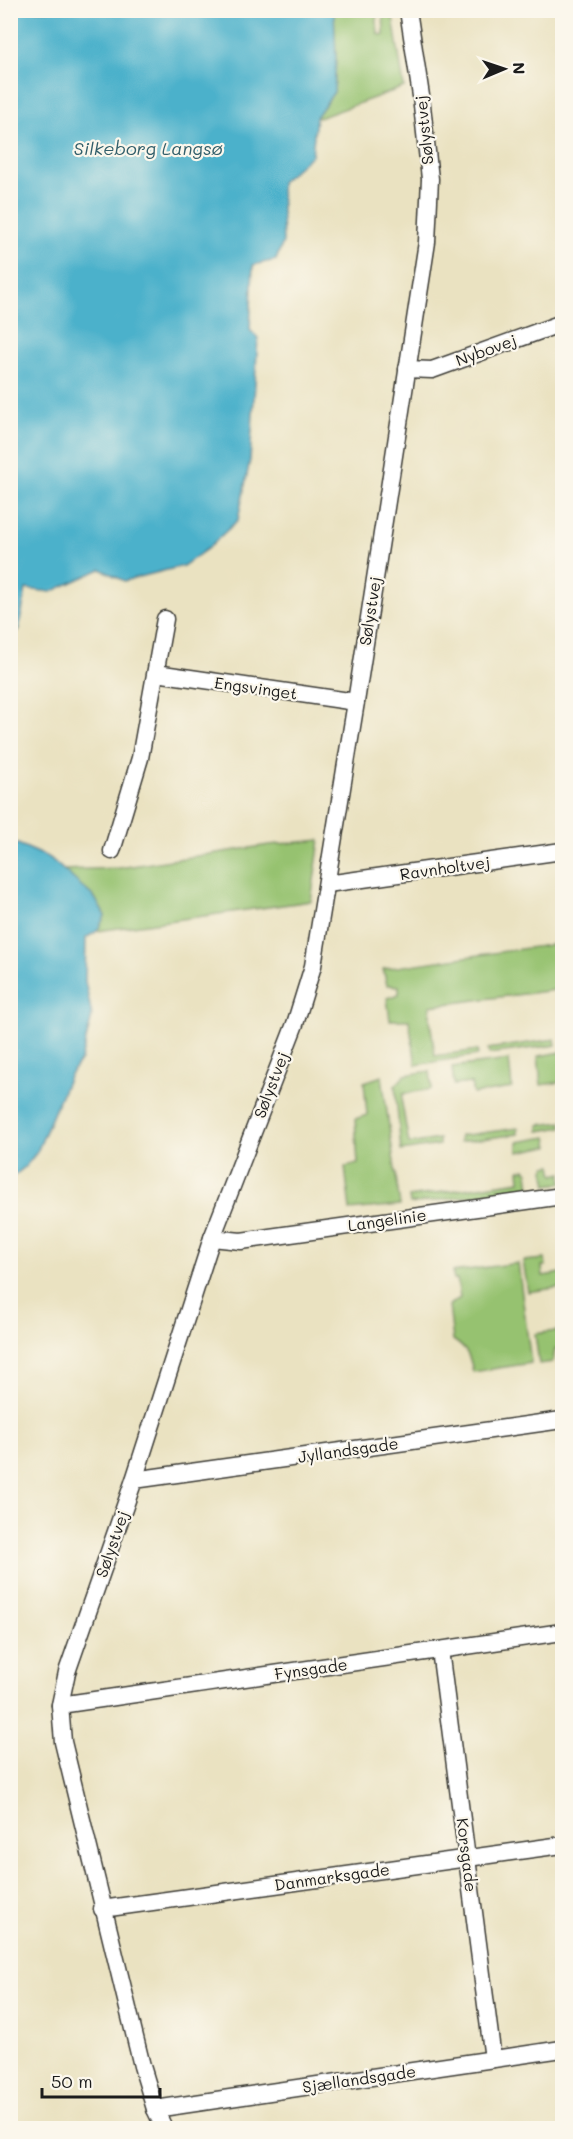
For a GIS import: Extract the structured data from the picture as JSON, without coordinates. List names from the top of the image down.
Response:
{
  "streets": {
    "street": [
      "Sølystvej",
      "Nybovej",
      "Engsvinget",
      "Ravnholtvej",
      "Langelinie",
      "Jyllandsgade",
      "Fynsgade",
      "Korsgade",
      "Danmarksgade",
      "Sjællandsgade"
    ]
  },
  "crossings": [
    ["Sølystvej", "Nybovej"],
    ["Sølystvej", "Engsvinget"],
    ["Sølystvej", "Ravnholtvej"],
    ["Sølystvej", "Langelinie"],
    ["Sølystvej", "Jyllandsgade"],
    ["Sølystvej", "Fynsgade"],
    ["Sølystvej", "Danmarksgade"],
    ["Sølystvej", "Sjællandsgade"],
    ["Fynsgade", "Korsgade"],
    ["Korsgade", "Danmarksgade"],
    ["Korsgade", "Sjællandsgade"]
  ],
  "water": ["Silkeborg Langsø"],
  "scale_bar": "50 m",
  "north": "right"
}
